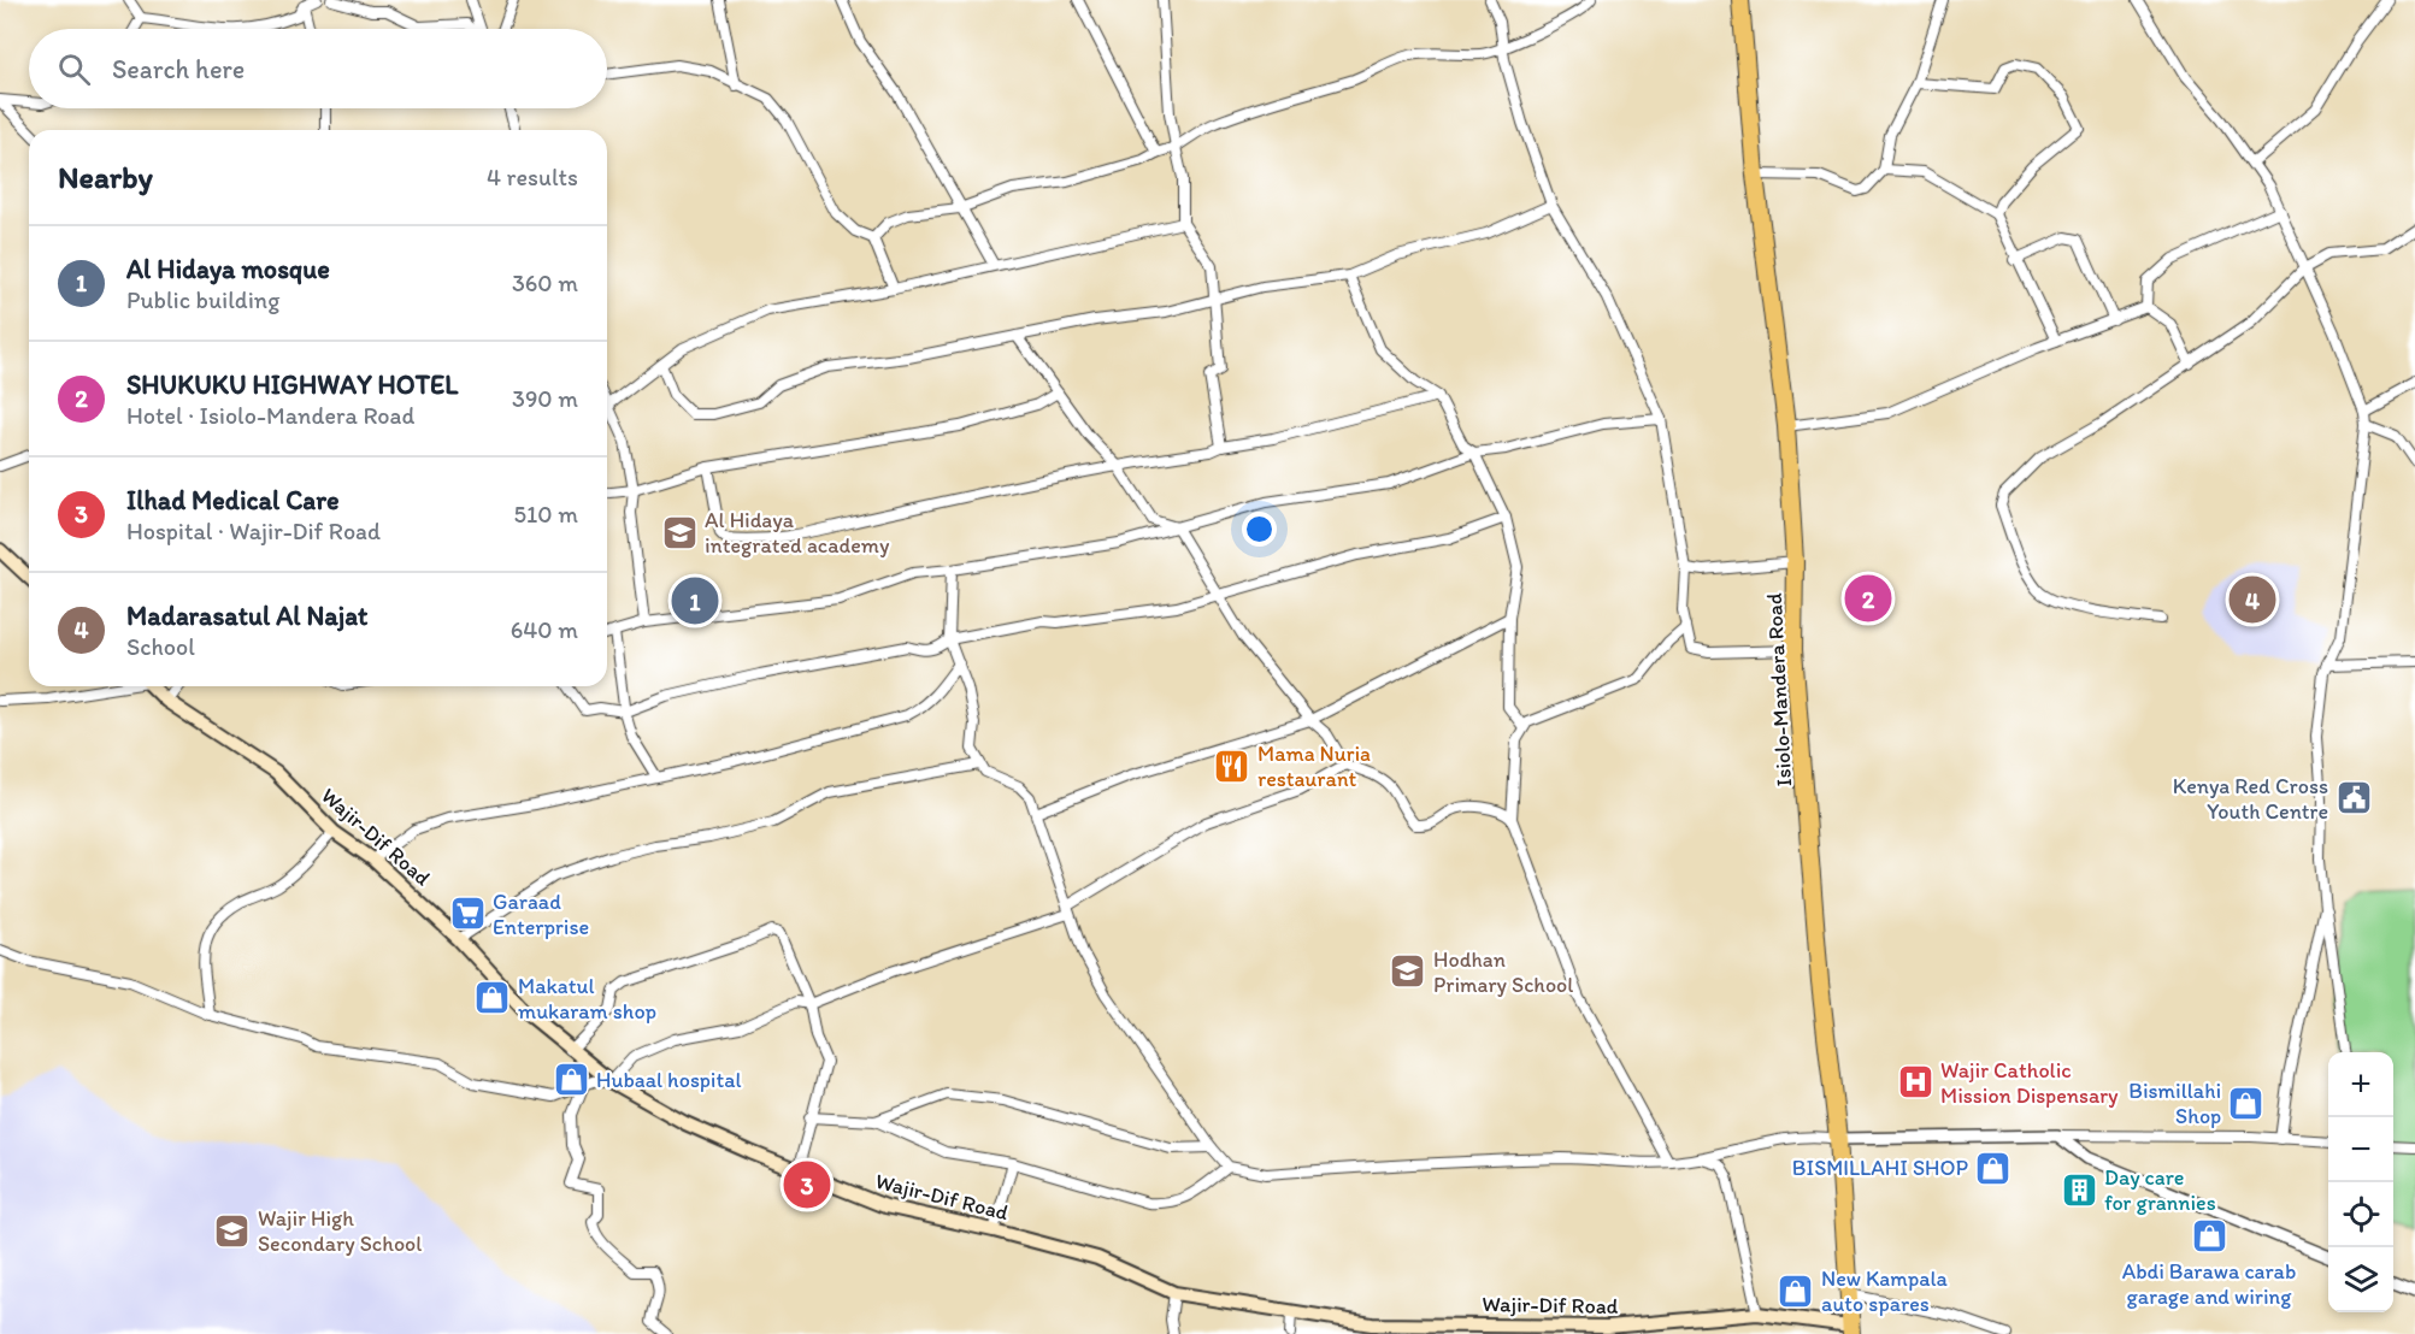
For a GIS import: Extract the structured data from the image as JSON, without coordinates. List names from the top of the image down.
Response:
{
  "streets": {
    "highway": ["Isiolo-Mandera Road"],
    "main road": ["Wajir-Dif Road"]
  },
  "crossings": [
    ["Isiolo-Mandera Road", "Wajir-Dif Road"]
  ],
  "places": {
    "school or university": ["Al Hidaya integrated academy", "Hodhan Primary School", "Wajir High Secondary School"],
    "restaurant": ["Mama Nuria restaurant"],
    "public building": ["Kenya Red Cross Youth Centre"],
    "supermarket": ["Garaad Enterprise"],
    "shop": [
      "Makatul mukaram shop",
      "Hubaal hospital",
      "Bismillahi Shop",
      "BISMILLAHI SHOP",
      "Abdi Barawa carab garage and wiring",
      "New Kampala auto spares"
    ],
    "hospital": ["Wajir Catholic Mission Dispensary"],
    "building": ["Day care for grannies"]
  },
  "page": {
    "search": "Search here",
    "heading": ["Nearby", "4 results"],
    "list": [
      {
        "mark": "1",
        "name": "Al Hidaya mosque",
        "note": "Public building",
        "value": "360 m"
      },
      {
        "mark": "2",
        "name": "SHUKUKU HIGHWAY HOTEL",
        "note": "Hotel · Isiolo-Mandera Road",
        "value": "390 m"
      },
      {
        "mark": "3",
        "name": "Ilhad Medical Care",
        "note": "Hospital · Wajir-Dif Road",
        "value": "510 m"
      },
      {
        "mark": "4",
        "name": "Madarasatul Al Najat",
        "note": "School",
        "value": "640 m"
      }
    ],
    "pins": [
      "2",
      "4",
      "1",
      "3"
    ],
    "map_buttons": ["+", "−"]
  }
}
